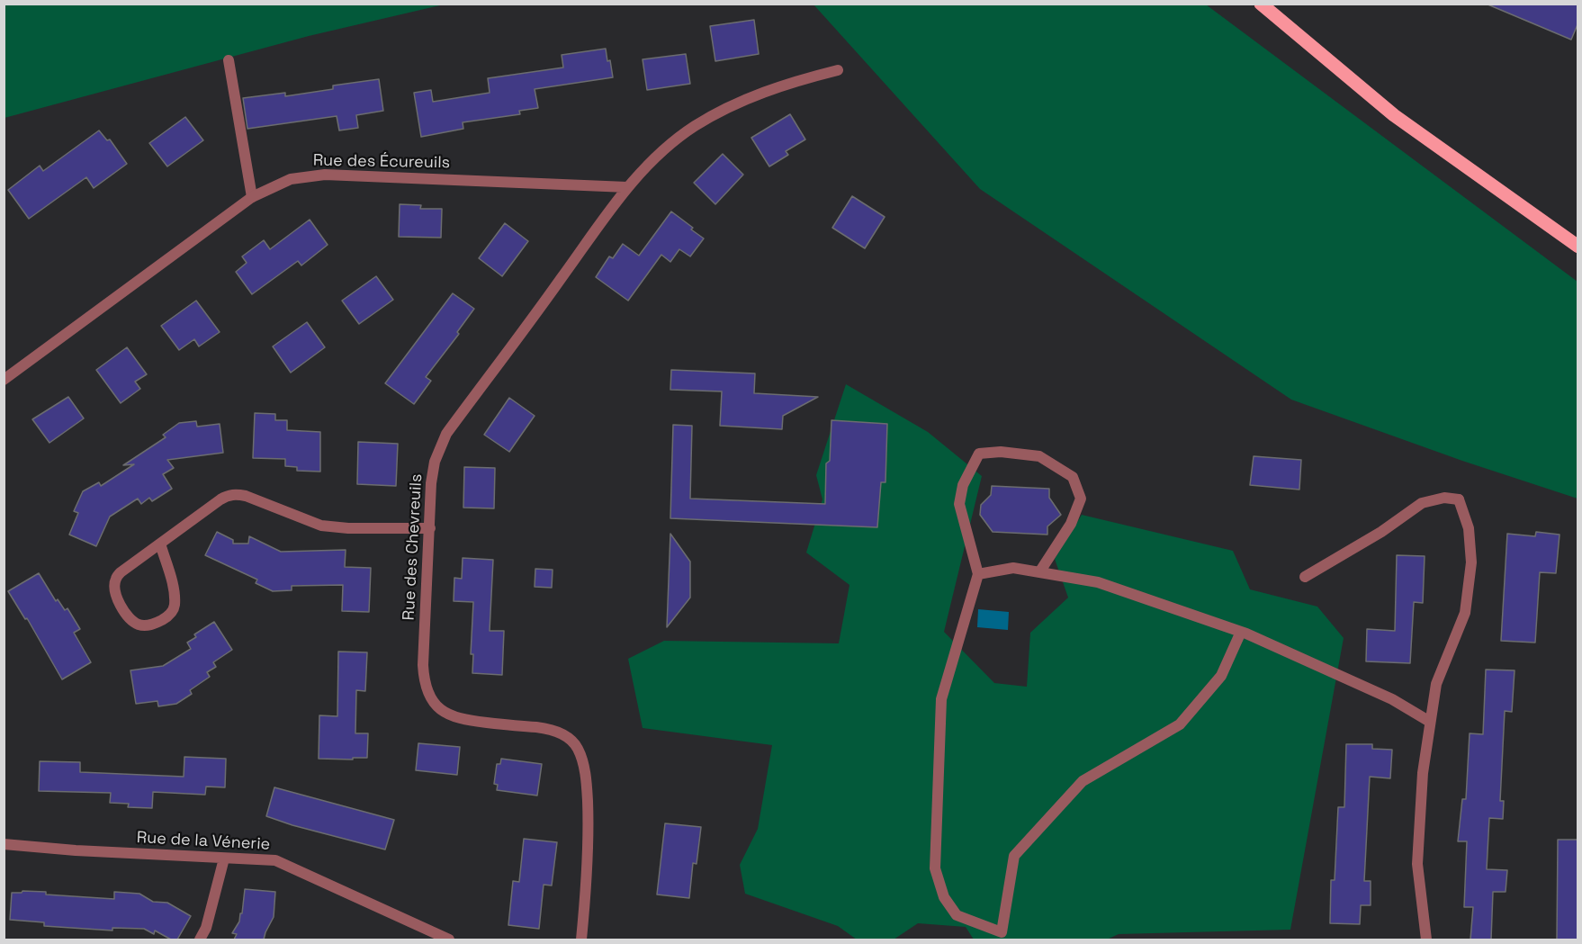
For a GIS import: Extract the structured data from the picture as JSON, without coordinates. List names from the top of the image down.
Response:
{
  "streets": {
    "street": ["Rue des Écureuils", "Rue des Chevreuils", "Rue de la Vénerie"]
  },
  "crossings": [
    ["Rue des Écureuils", "Rue des Chevreuils"]
  ]
}
